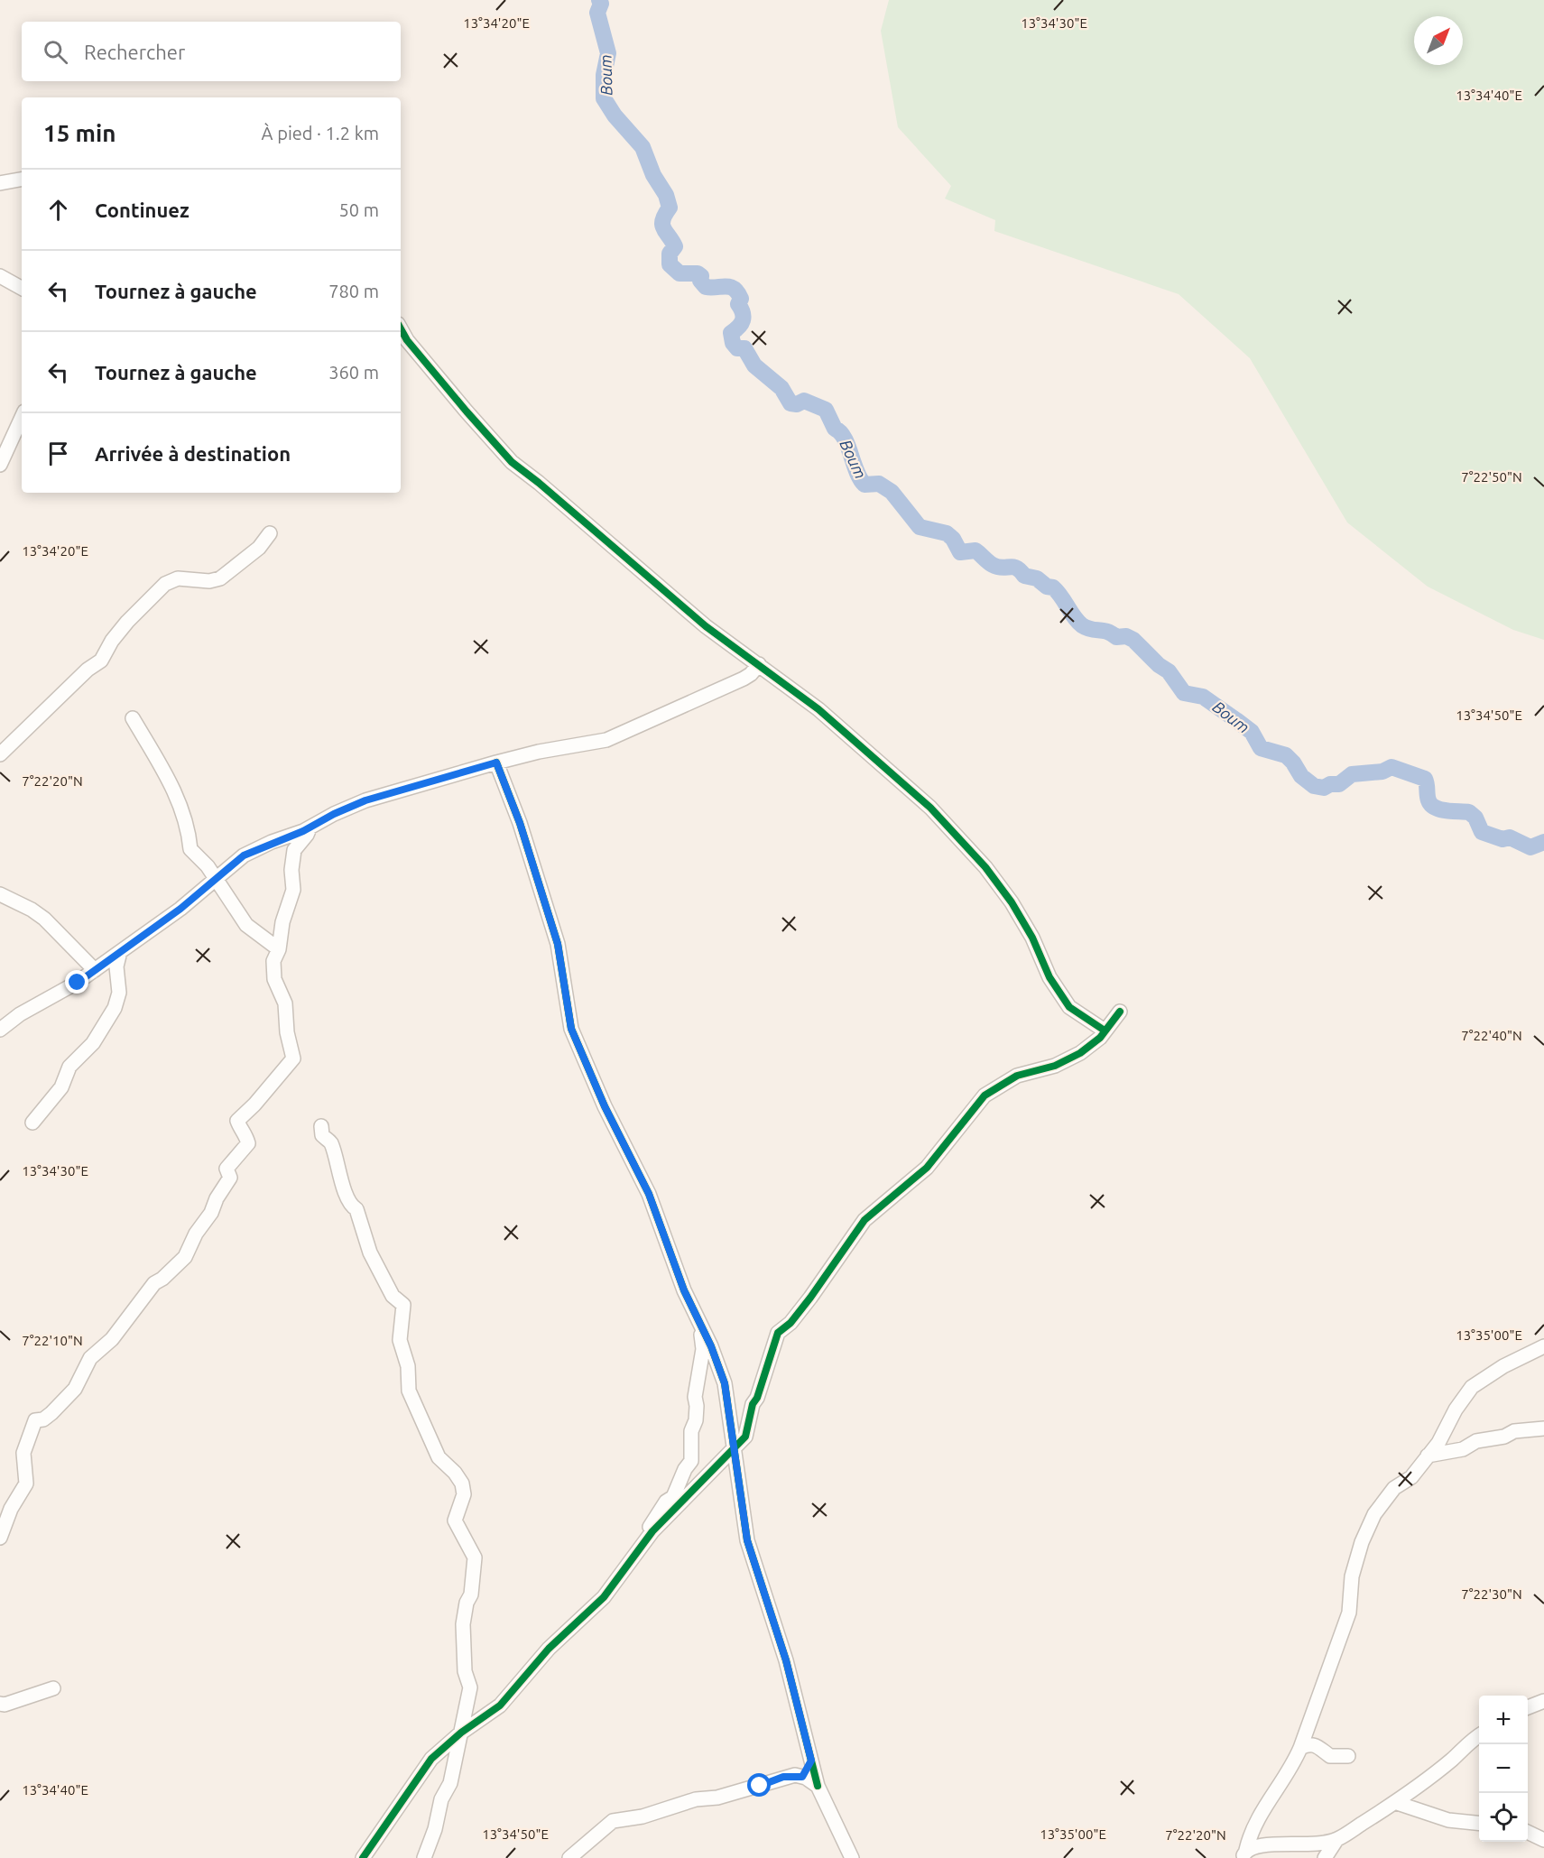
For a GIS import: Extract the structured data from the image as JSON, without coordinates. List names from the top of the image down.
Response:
{
  "water": ["Boum"],
  "north": "top right",
  "page": {
    "search": "Rechercher",
    "heading": ["15 min", "À pied · 1.2 km"],
    "list": [
      ["Continuez", "50 m"],
      ["Tournez à gauche", "780 m"],
      ["Tournez à gauche", "360 m"],
      "Arrivée à destination"
    ],
    "map_buttons": ["+", "−"]
  },
  "coordinates": [
    "13°34'20\"E",
    "13°34'30\"E",
    "13°34'40\"E",
    "7°22'50\"N",
    "13°34'50\"E",
    "7°22'20\"N",
    "7°22'40\"N",
    "13°35'00\"E",
    "7°22'10\"N",
    "7°22'30\"N"
  ]
}
